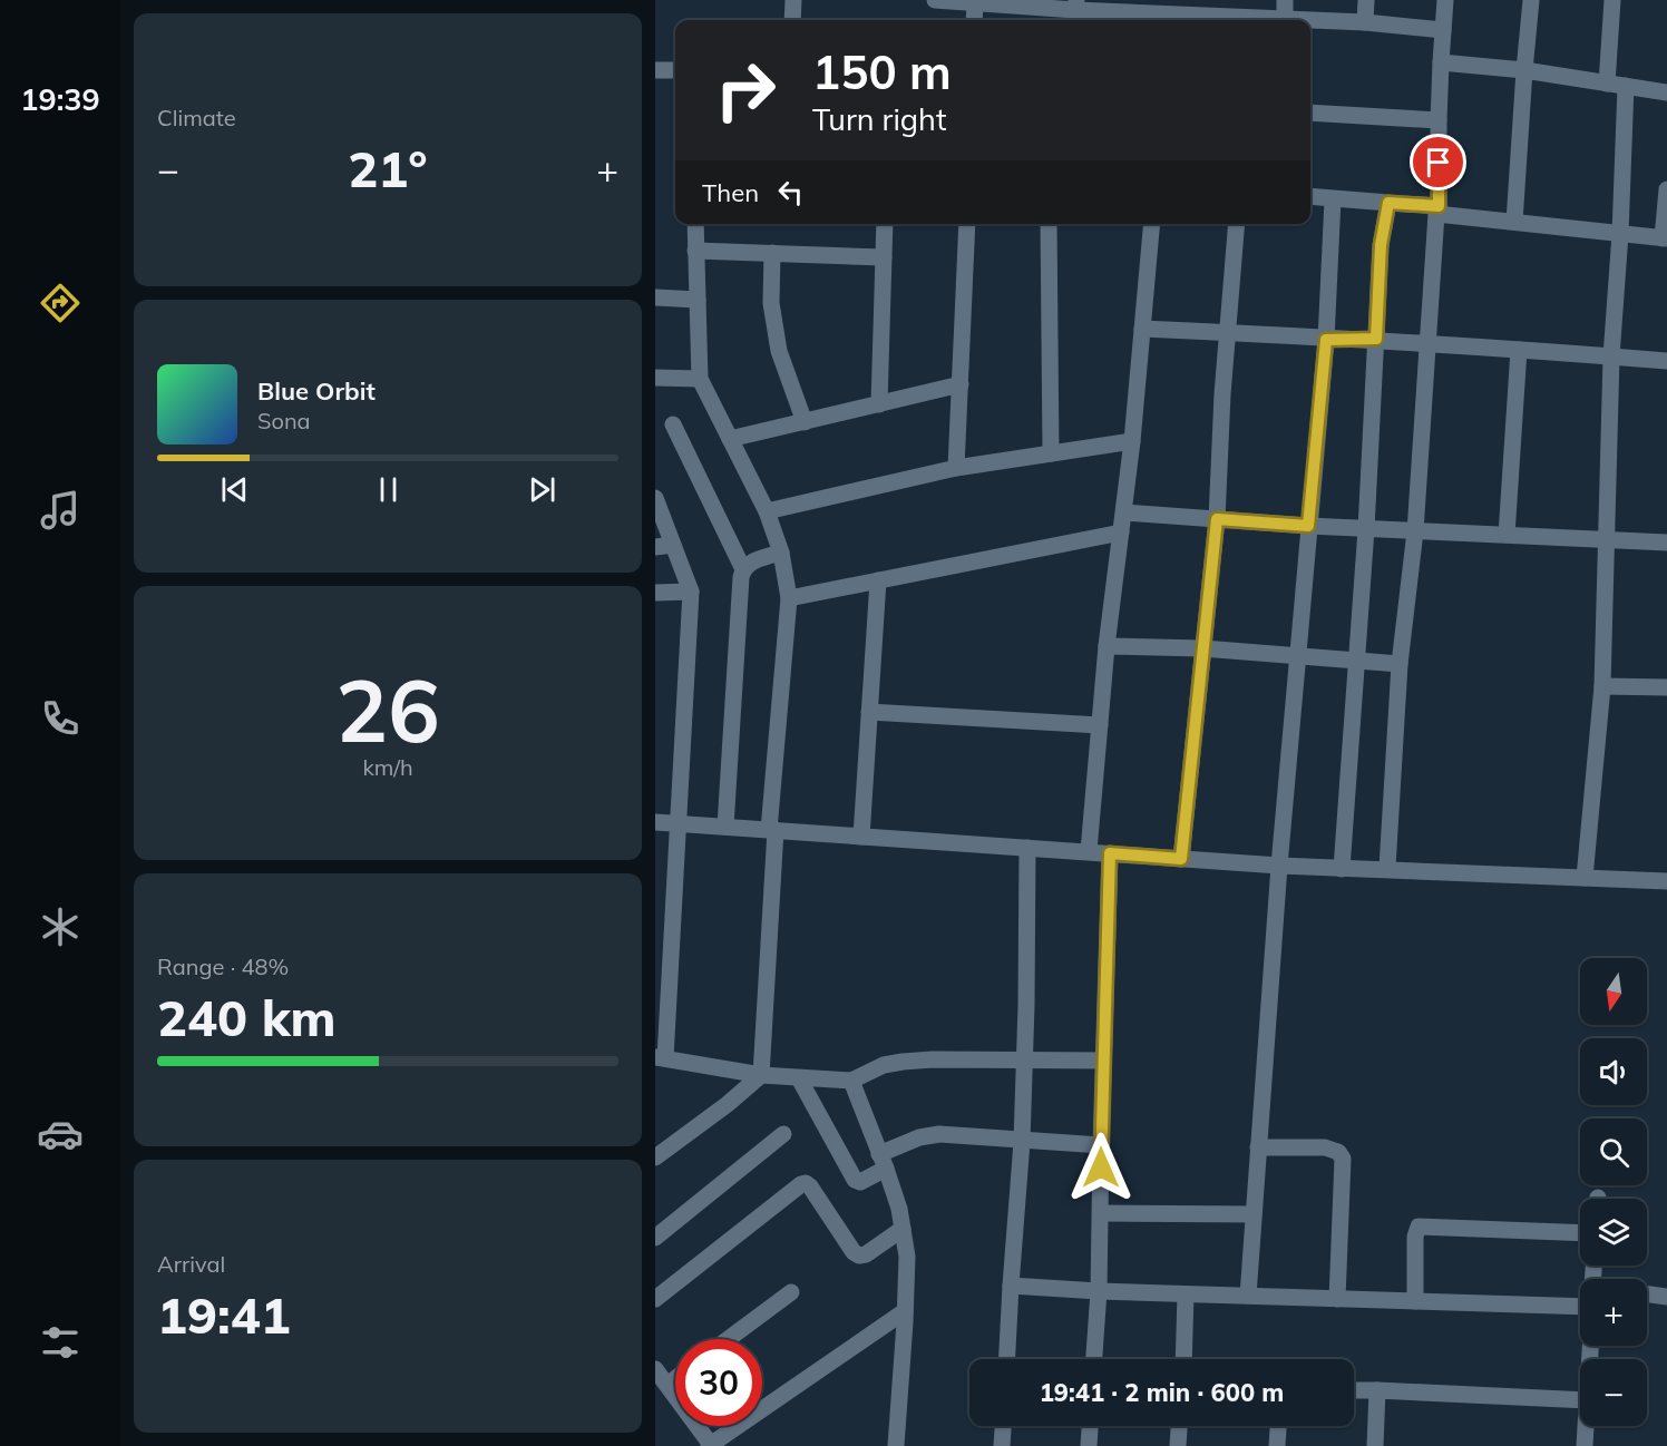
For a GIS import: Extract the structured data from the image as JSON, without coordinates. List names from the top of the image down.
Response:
{
  "north": "bottom",
  "page": {
    "tabs": "19:39",
    "tile": [
      "Climate",
      ["26", "km/h"],
      ["Range · 48%", "240 km"],
      ["Arrival", "19:41"]
    ],
    "turn": ["150 m", "Turn right"],
    "heat": ["−", "21°", "+"],
    "then": "Then",
    "song": ["Blue Orbit", "Sona"],
    "map_buttons": ["+", "−"],
    "limit": "30",
    "trip": "19:41 · 2 min · 600 m"
  }
}
